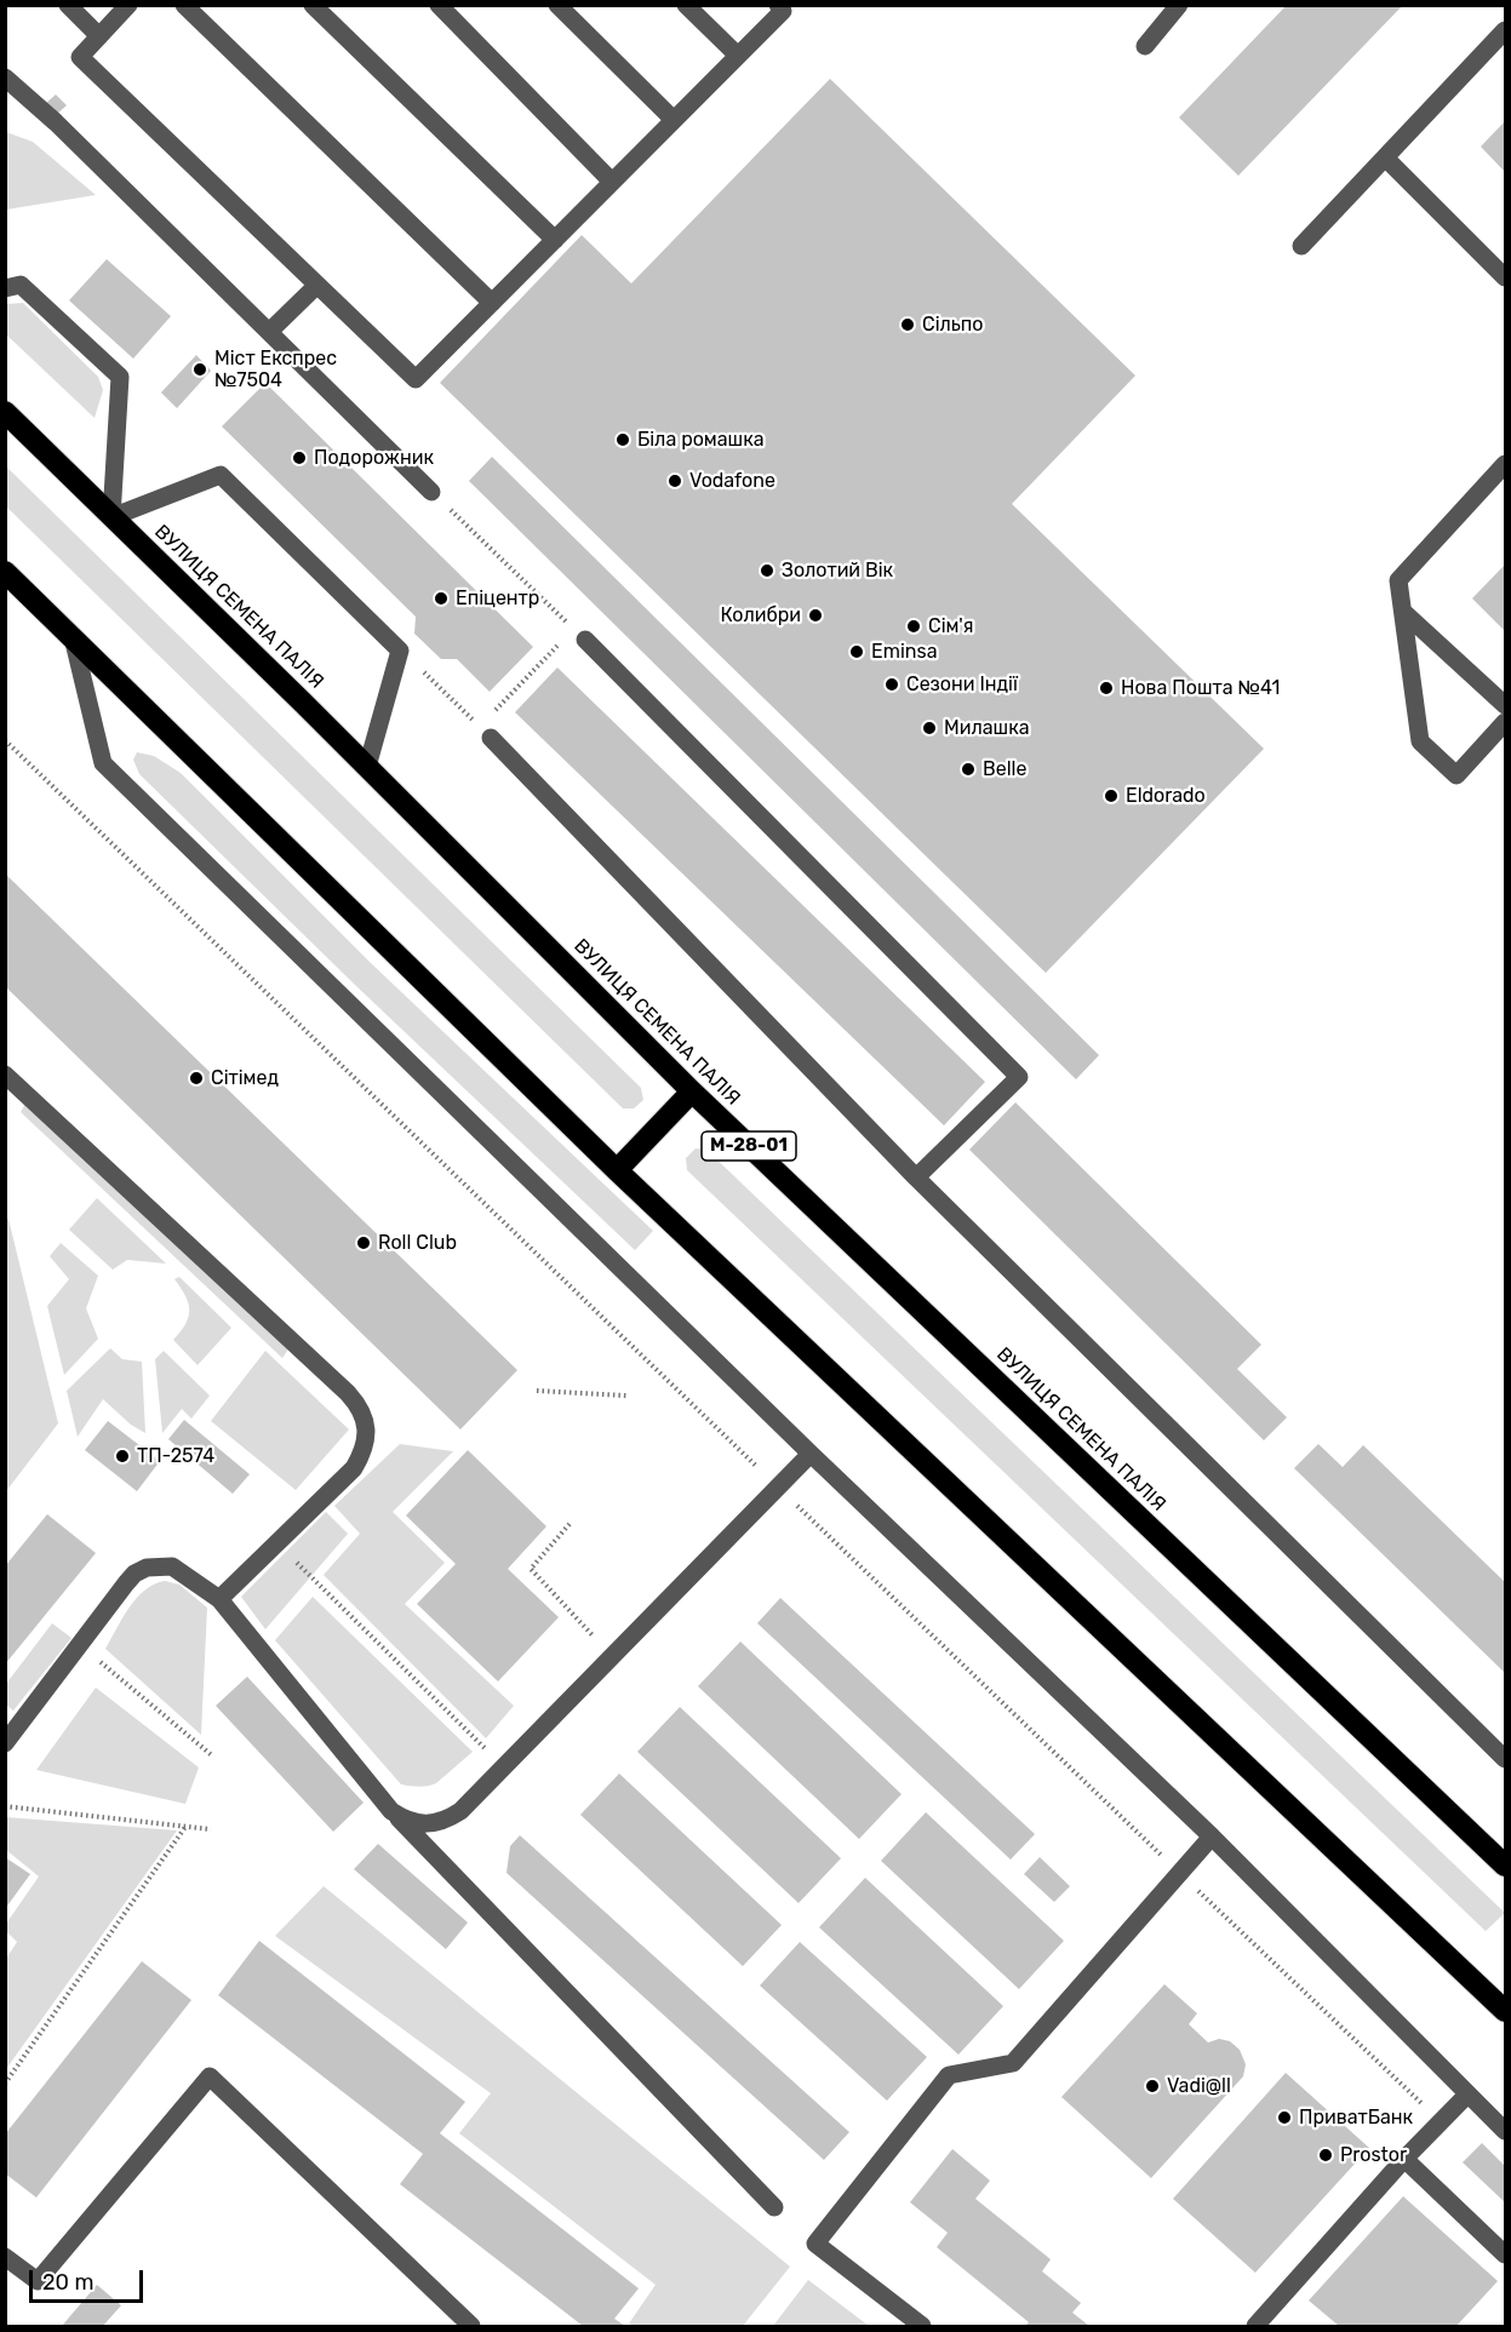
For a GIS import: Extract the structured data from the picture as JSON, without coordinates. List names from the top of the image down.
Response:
{
  "streets": {
    "highway": ["ВУЛИЦЯ СЕМЕНА ПАЛІЯ", "М-28-01"]
  },
  "places": [
    "Сільпо",
    "Міст Експрес №7504",
    "Біла ромашка",
    "Подорожник",
    "Vodafone",
    "Золотий Вік",
    "Епіцентр",
    "Колибри",
    "Сім'я",
    "Eminsa",
    "Сезони Індії",
    "Нова Пошта №41",
    "Милашка",
    "Belle",
    "Eldorado",
    "Сітімед",
    "Roll Club",
    "ТП-2574",
    "Vadi@ll",
    "ПриватБанк",
    "Prostor"
  ],
  "scale_bar": "20 m"
}
